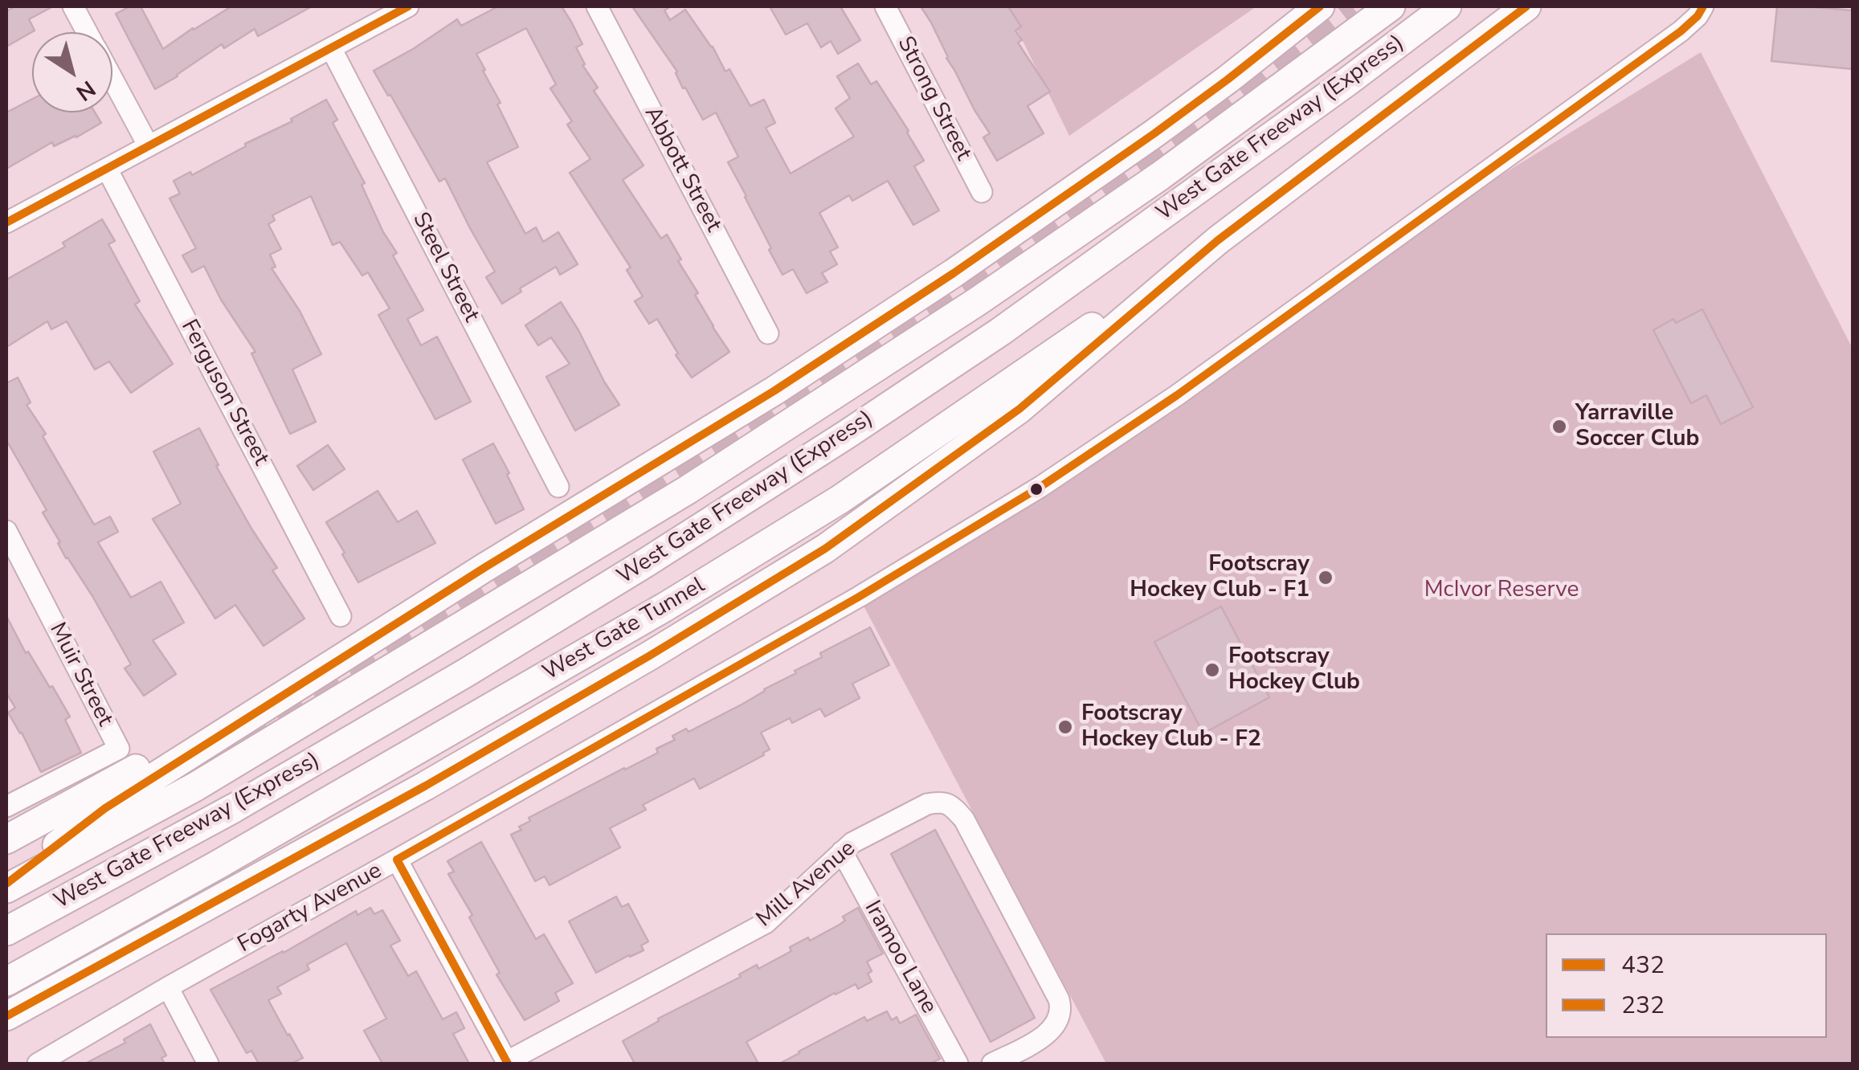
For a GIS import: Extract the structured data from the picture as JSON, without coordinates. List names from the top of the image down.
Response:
{
  "streets": {
    "highway": ["West Gate Freeway (Express)", "West Gate Tunnel"],
    "street": [
      "Strong Street",
      "Abbott Street",
      "Steel Street",
      "Ferguson Street",
      "Muir Street",
      "Mill Avenue",
      "Fogarty Avenue",
      "Iramoo Lane"
    ]
  },
  "crossings": [
    ["Mill Avenue", "Iramoo Lane"]
  ],
  "parks": ["McIvor Reserve"],
  "places": [
    "Yarraville Soccer Club",
    "Footscray Hockey Club - F1",
    "Footscray Hockey Club",
    "Footscray Hockey Club - F2"
  ],
  "lines": ["transit line 432", "transit line 232"],
  "legend": ["432", "232"],
  "north": "bottom right"
}
